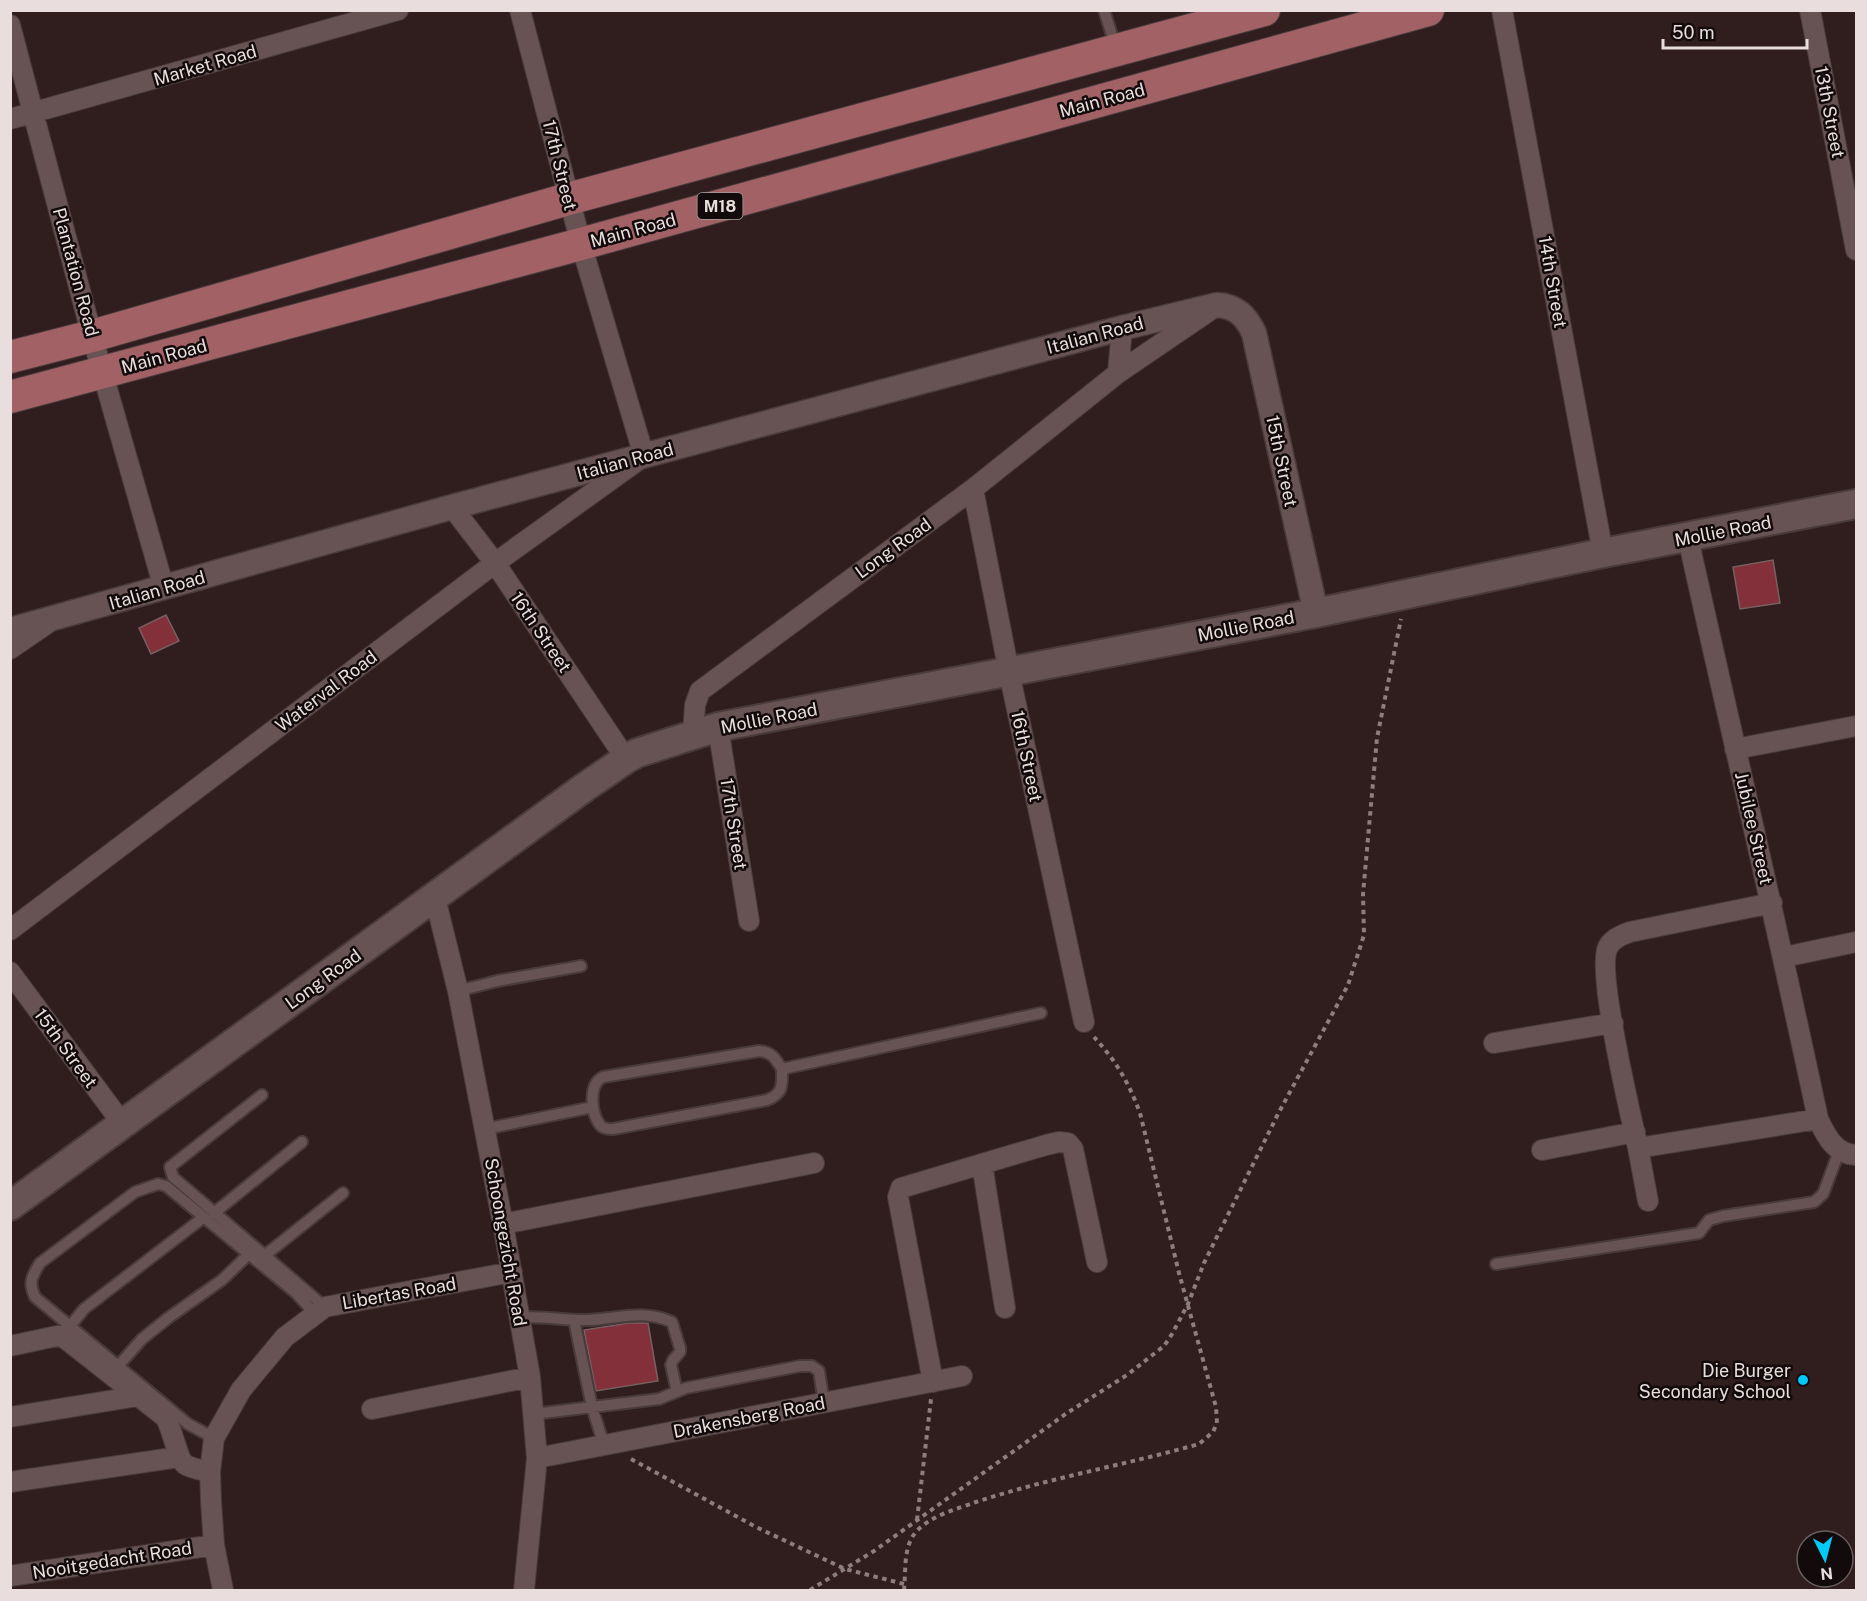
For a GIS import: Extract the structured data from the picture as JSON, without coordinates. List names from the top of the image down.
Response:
{
  "streets": {
    "main road": [
      "Main Road",
      "M18",
      "Mollie Road",
      "Long Road"
    ],
    "street": [
      "Market Road",
      "13th Street",
      "17th Street",
      "Plantation Road",
      "14th Street",
      "Italian Road",
      "15th Street",
      "16th Street",
      "Waterval Road",
      "Jubilee Street",
      "Schoongezicht Road",
      "Libertas Road",
      "Drakensberg Road",
      "Nooitgedacht Road"
    ]
  },
  "crossings": [
    ["Market Road", "Plantation Road"],
    ["Main Road", "17th Street"],
    ["Main Road", "Plantation Road"],
    ["17th Street", "Italian Road"],
    ["17th Street", "Mollie Road"],
    ["17th Street", "Long Road"],
    ["17th Street", "Waterval Road"],
    ["Plantation Road", "Italian Road"],
    ["14th Street", "Mollie Road"],
    ["Italian Road", "15th Street"],
    ["Italian Road", "Long Road"],
    ["Italian Road", "16th Street"],
    ["Italian Road", "Waterval Road"],
    ["15th Street", "Mollie Road"],
    ["15th Street", "Long Road"],
    ["Mollie Road", "Long Road"],
    ["Mollie Road", "16th Street"],
    ["Mollie Road", "Jubilee Street"],
    ["Long Road", "16th Street"],
    ["Long Road", "Schoongezicht Road"],
    ["16th Street", "Waterval Road"],
    ["Schoongezicht Road", "Libertas Road"],
    ["Schoongezicht Road", "Drakensberg Road"],
    ["Libertas Road", "Nooitgedacht Road"]
  ],
  "places": ["Die Burger Secondary School"],
  "scale_bar": "50 m",
  "north": "bottom"
}
